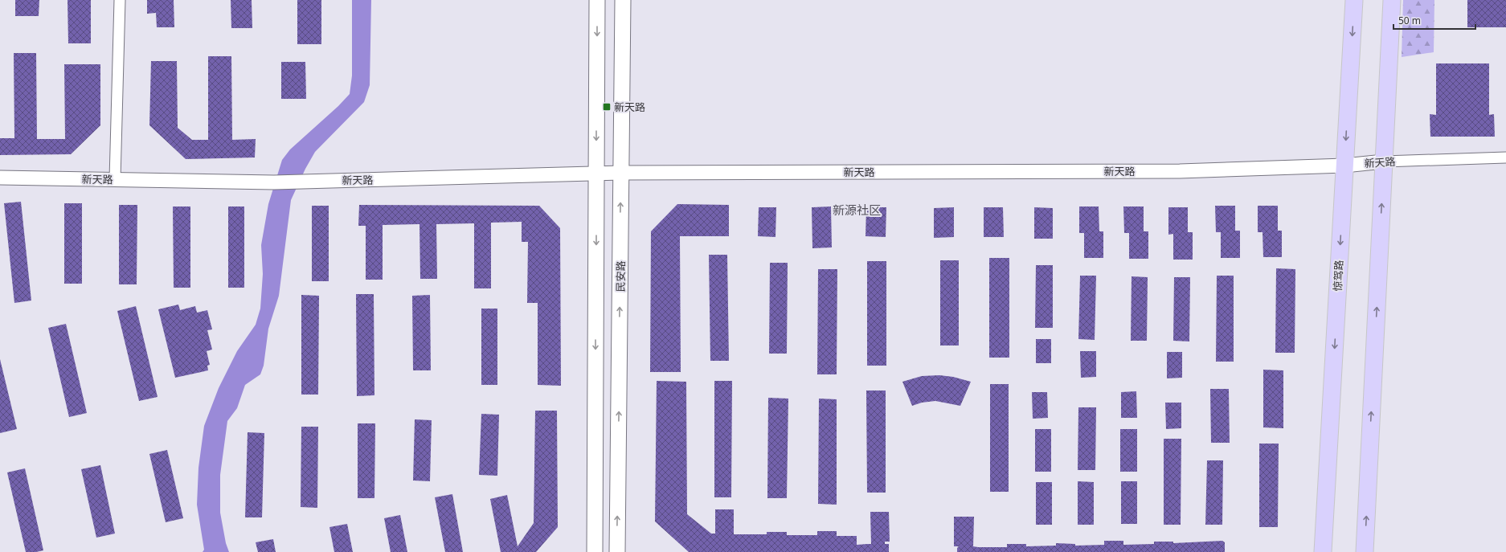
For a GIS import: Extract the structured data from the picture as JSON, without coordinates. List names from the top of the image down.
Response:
{
  "streets": {
    "main road": ["惊驾路", "民安路"],
    "street": ["新天路"]
  },
  "crossings": [
    ["新天路", "惊驾路"],
    ["新天路", "民安路"]
  ],
  "districts": ["新源社区"],
  "places": {
    "transit": ["新天路"]
  },
  "scale_bar": "50 m"
}
